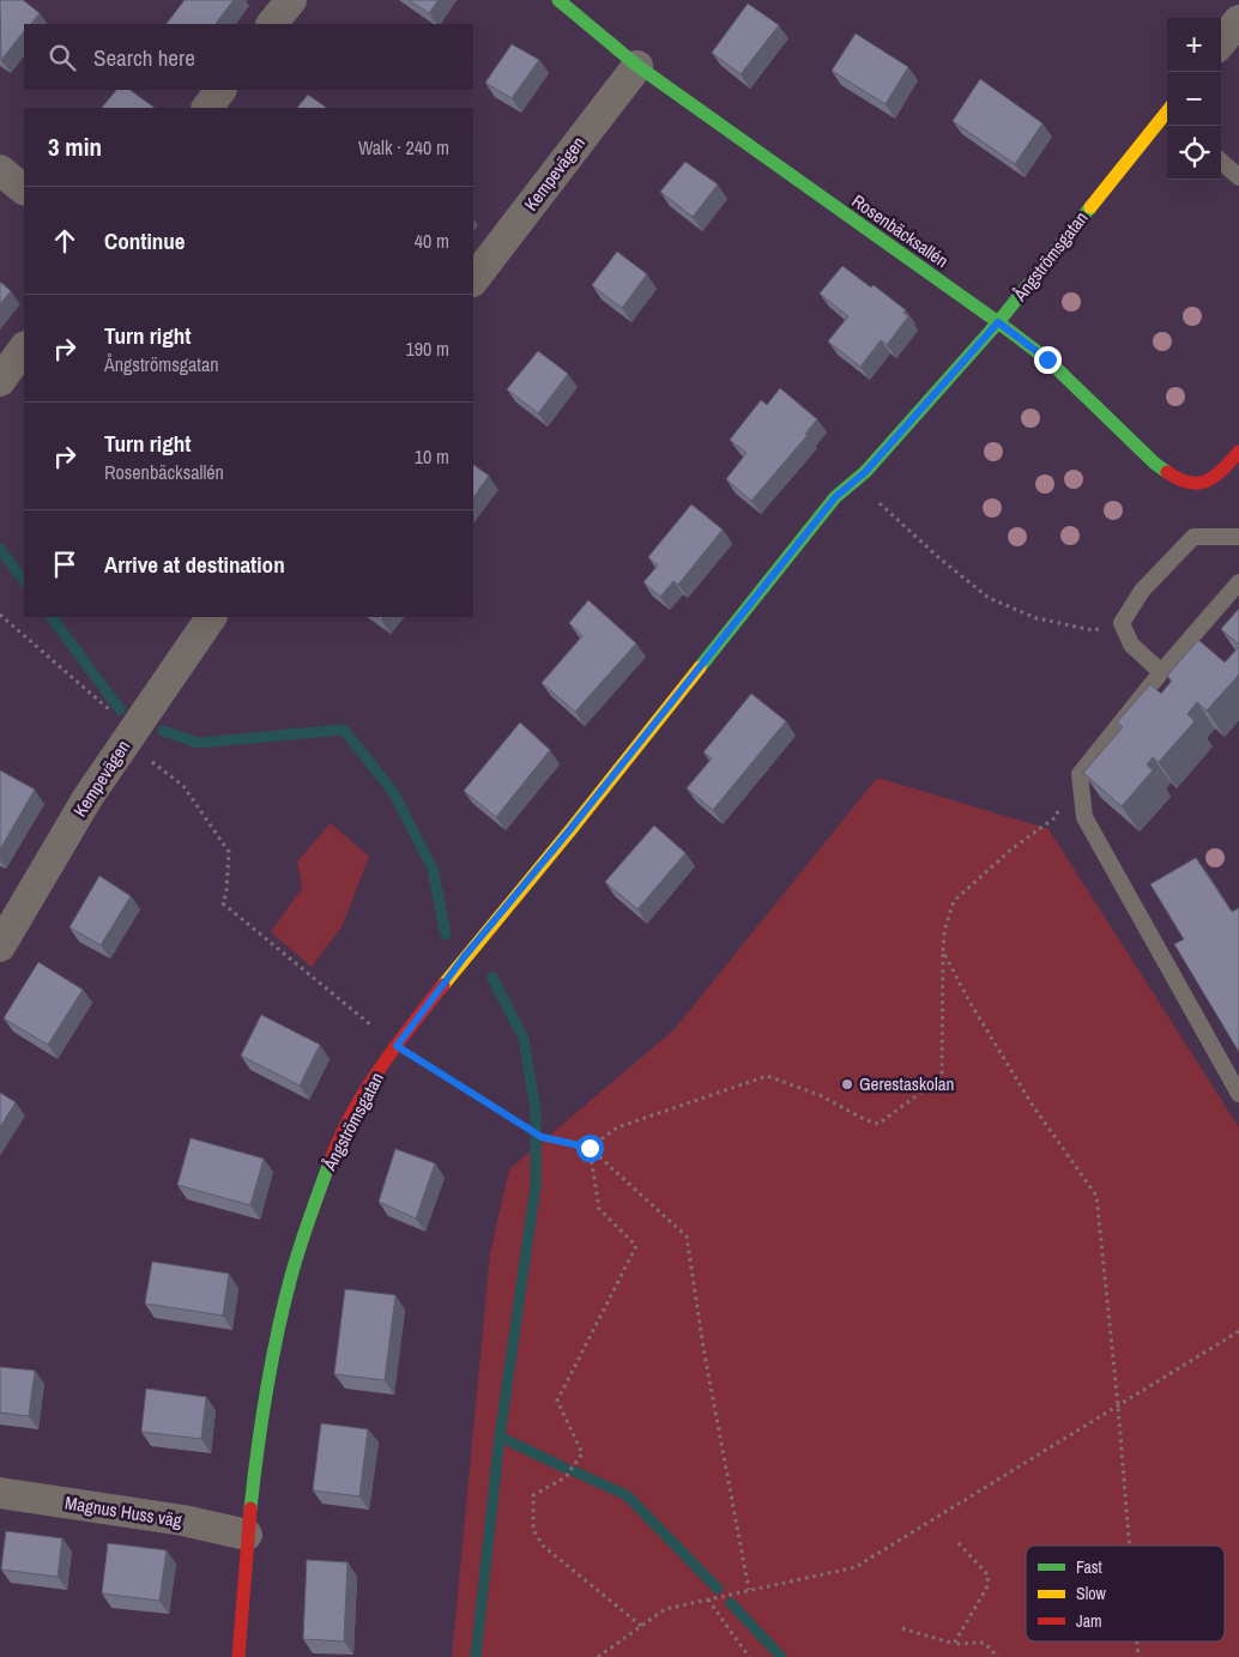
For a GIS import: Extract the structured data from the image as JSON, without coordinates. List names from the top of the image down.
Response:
{
  "streets": {
    "street": [
      "Kempevägen",
      "Rosenbäcksallén",
      "Ångströmsgatan",
      "Magnus Huss väg"
    ]
  },
  "crossings": [
    ["Kempevägen", "Rosenbäcksallén"],
    ["Rosenbäcksallén", "Ångströmsgatan"],
    ["Ångströmsgatan", "Magnus Huss väg"]
  ],
  "places": ["Gerestaskolan"],
  "legend": ["Fast", "Slow", "Jam"],
  "page": {
    "map_buttons": ["+", "−"],
    "search": "Search here",
    "heading": ["3 min", "Walk · 240 m"],
    "list": [
      ["Continue", "40 m"],
      ["Turn right", "Ångströmsgatan", "190 m"],
      ["Turn right", "Rosenbäcksallén", "10 m"],
      "Arrive at destination"
    ]
  }
}
